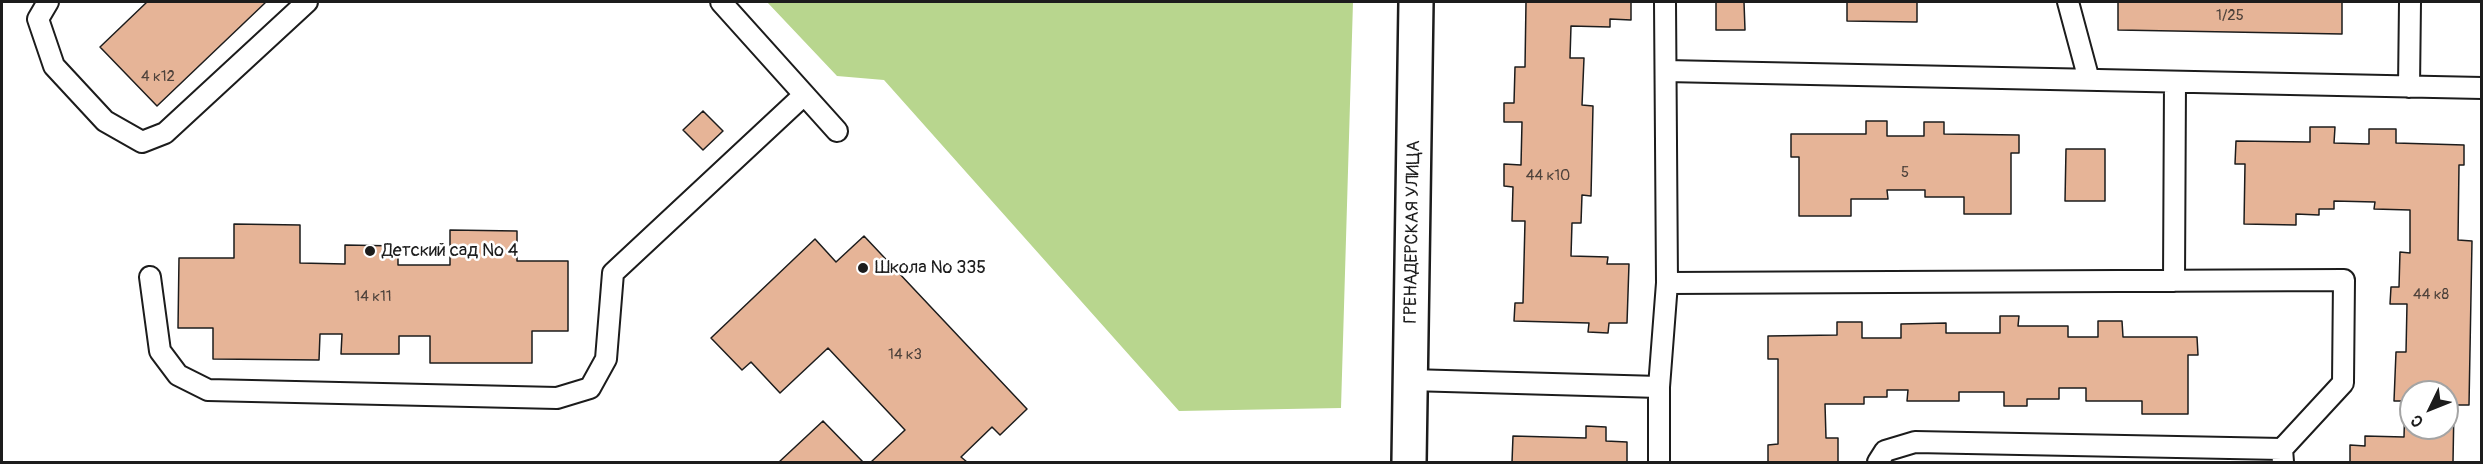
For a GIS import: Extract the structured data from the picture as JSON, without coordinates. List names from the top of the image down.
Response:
{
  "streets": {
    "street": ["ГРЕНАДЕРСКАЯ УЛИЦА"]
  },
  "places": ["Детский сад № 4", "Школа № 335"],
  "house_numbers": [
    "1/25",
    "4 к12",
    "5",
    "44 к10",
    "44 к8",
    "14 к11",
    "14 к3"
  ],
  "north": "bottom left"
}
